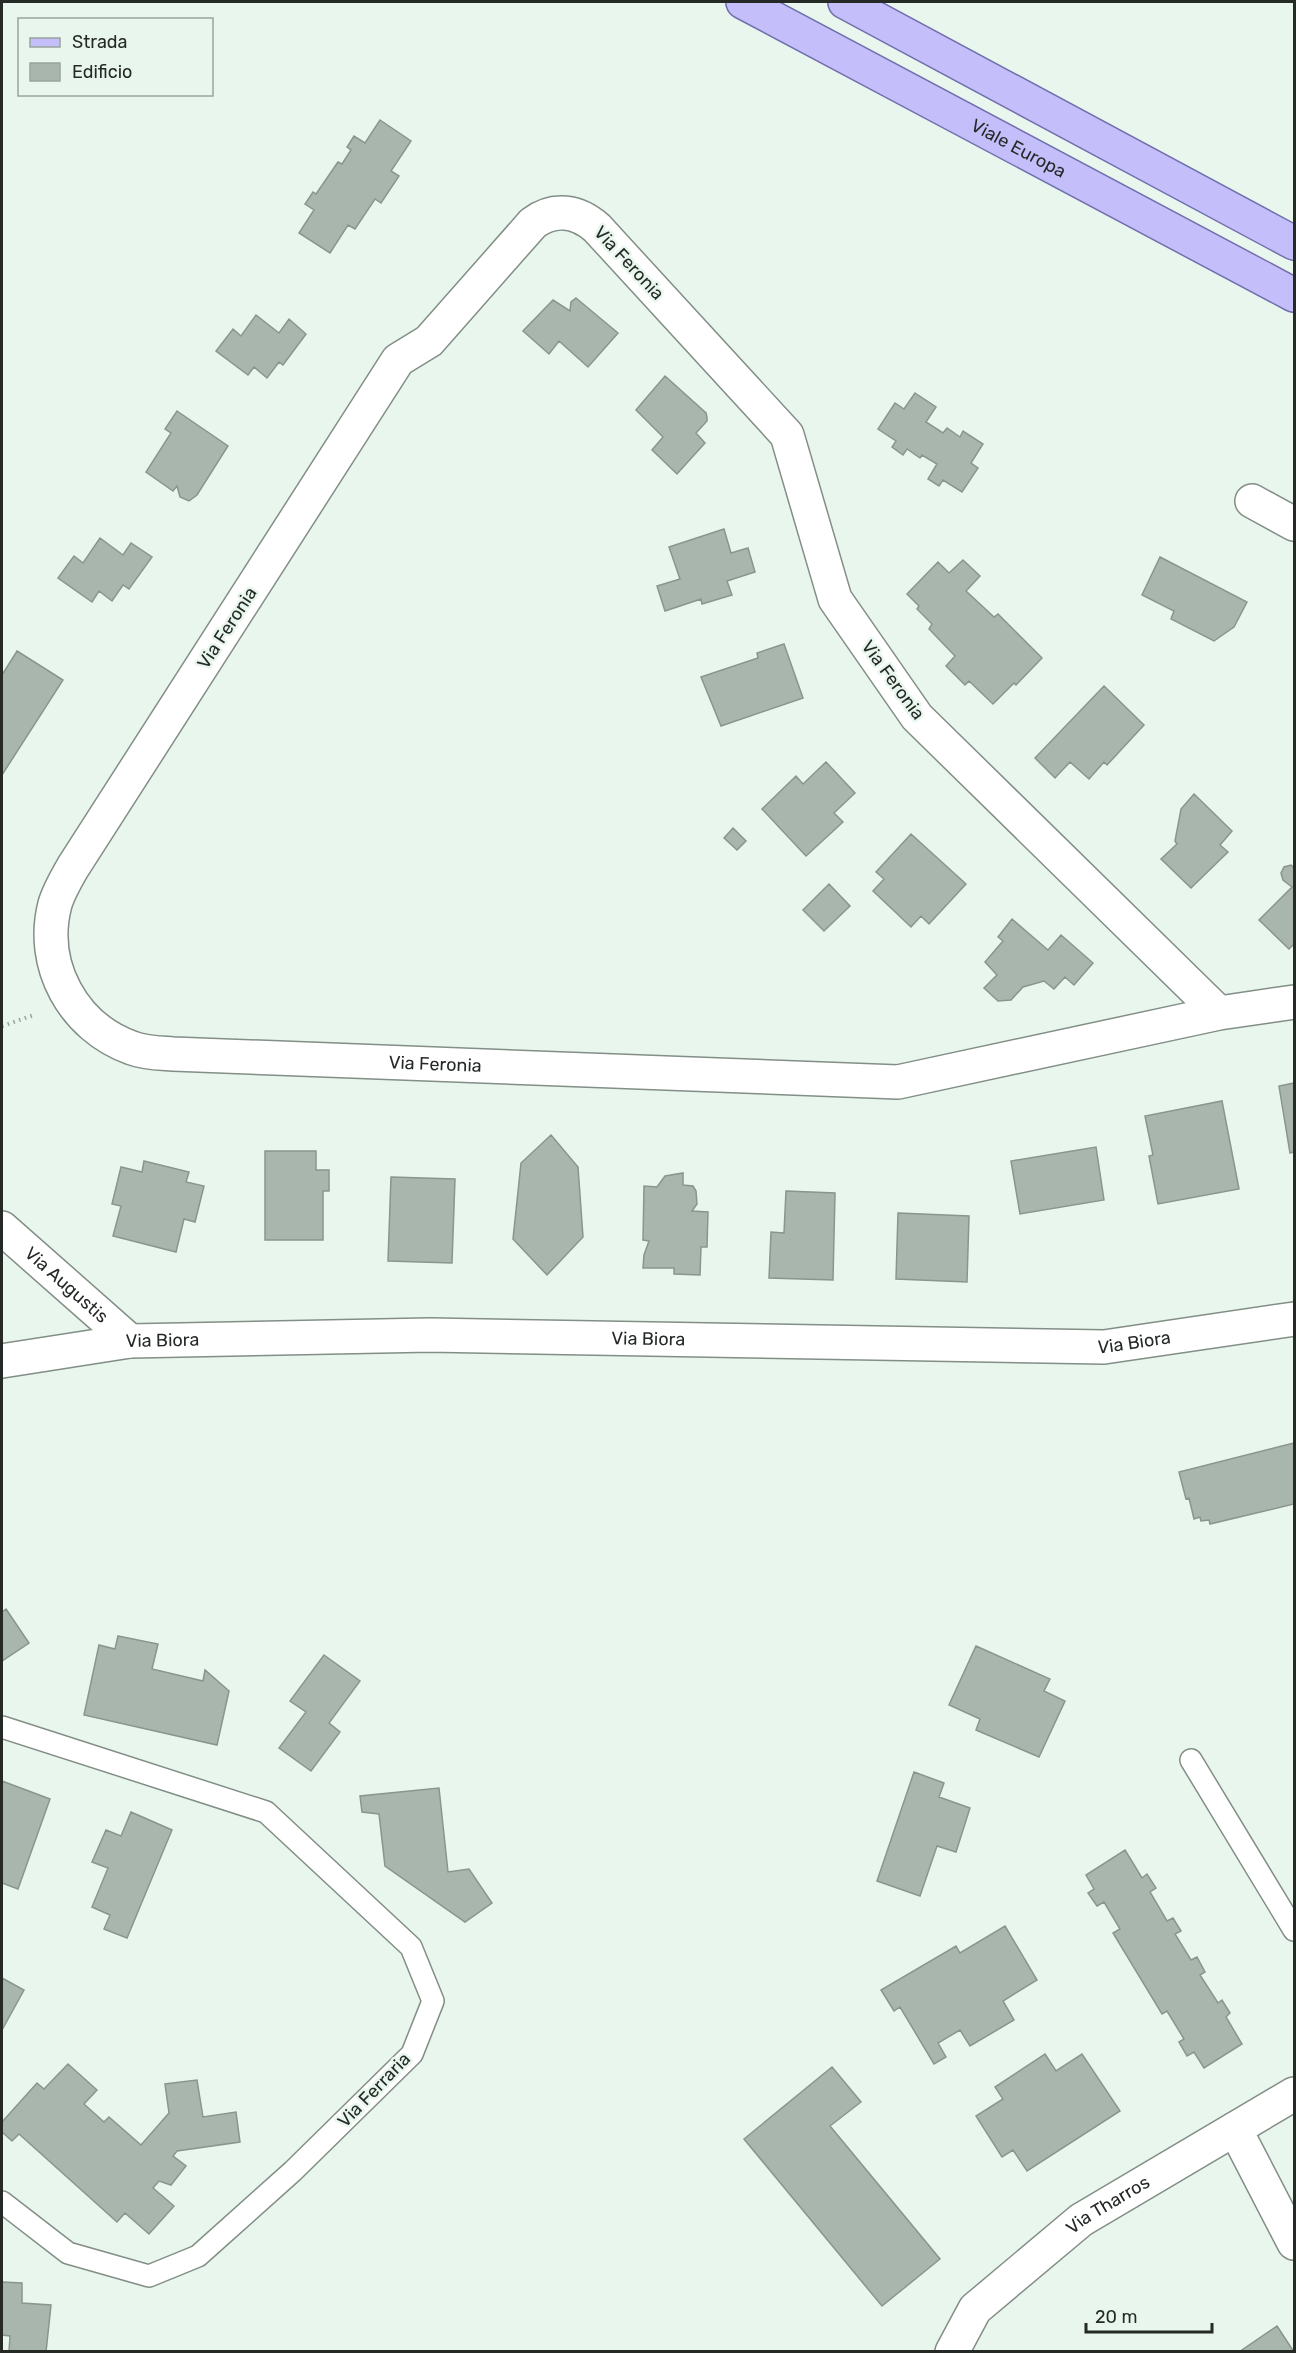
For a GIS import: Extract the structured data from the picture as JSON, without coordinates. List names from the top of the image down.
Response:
{
  "streets": {
    "main road": ["Viale Europa"],
    "street": [
      "Via Feronia",
      "Via Augustis",
      "Via Biora",
      "Via Tharros"
    ],
    "lane": ["Via Ferraria"]
  },
  "crossings": [
    ["Via Augustis", "Via Biora"]
  ],
  "legend": ["Strada", "Edificio"],
  "scale_bar": "20 m"
}
